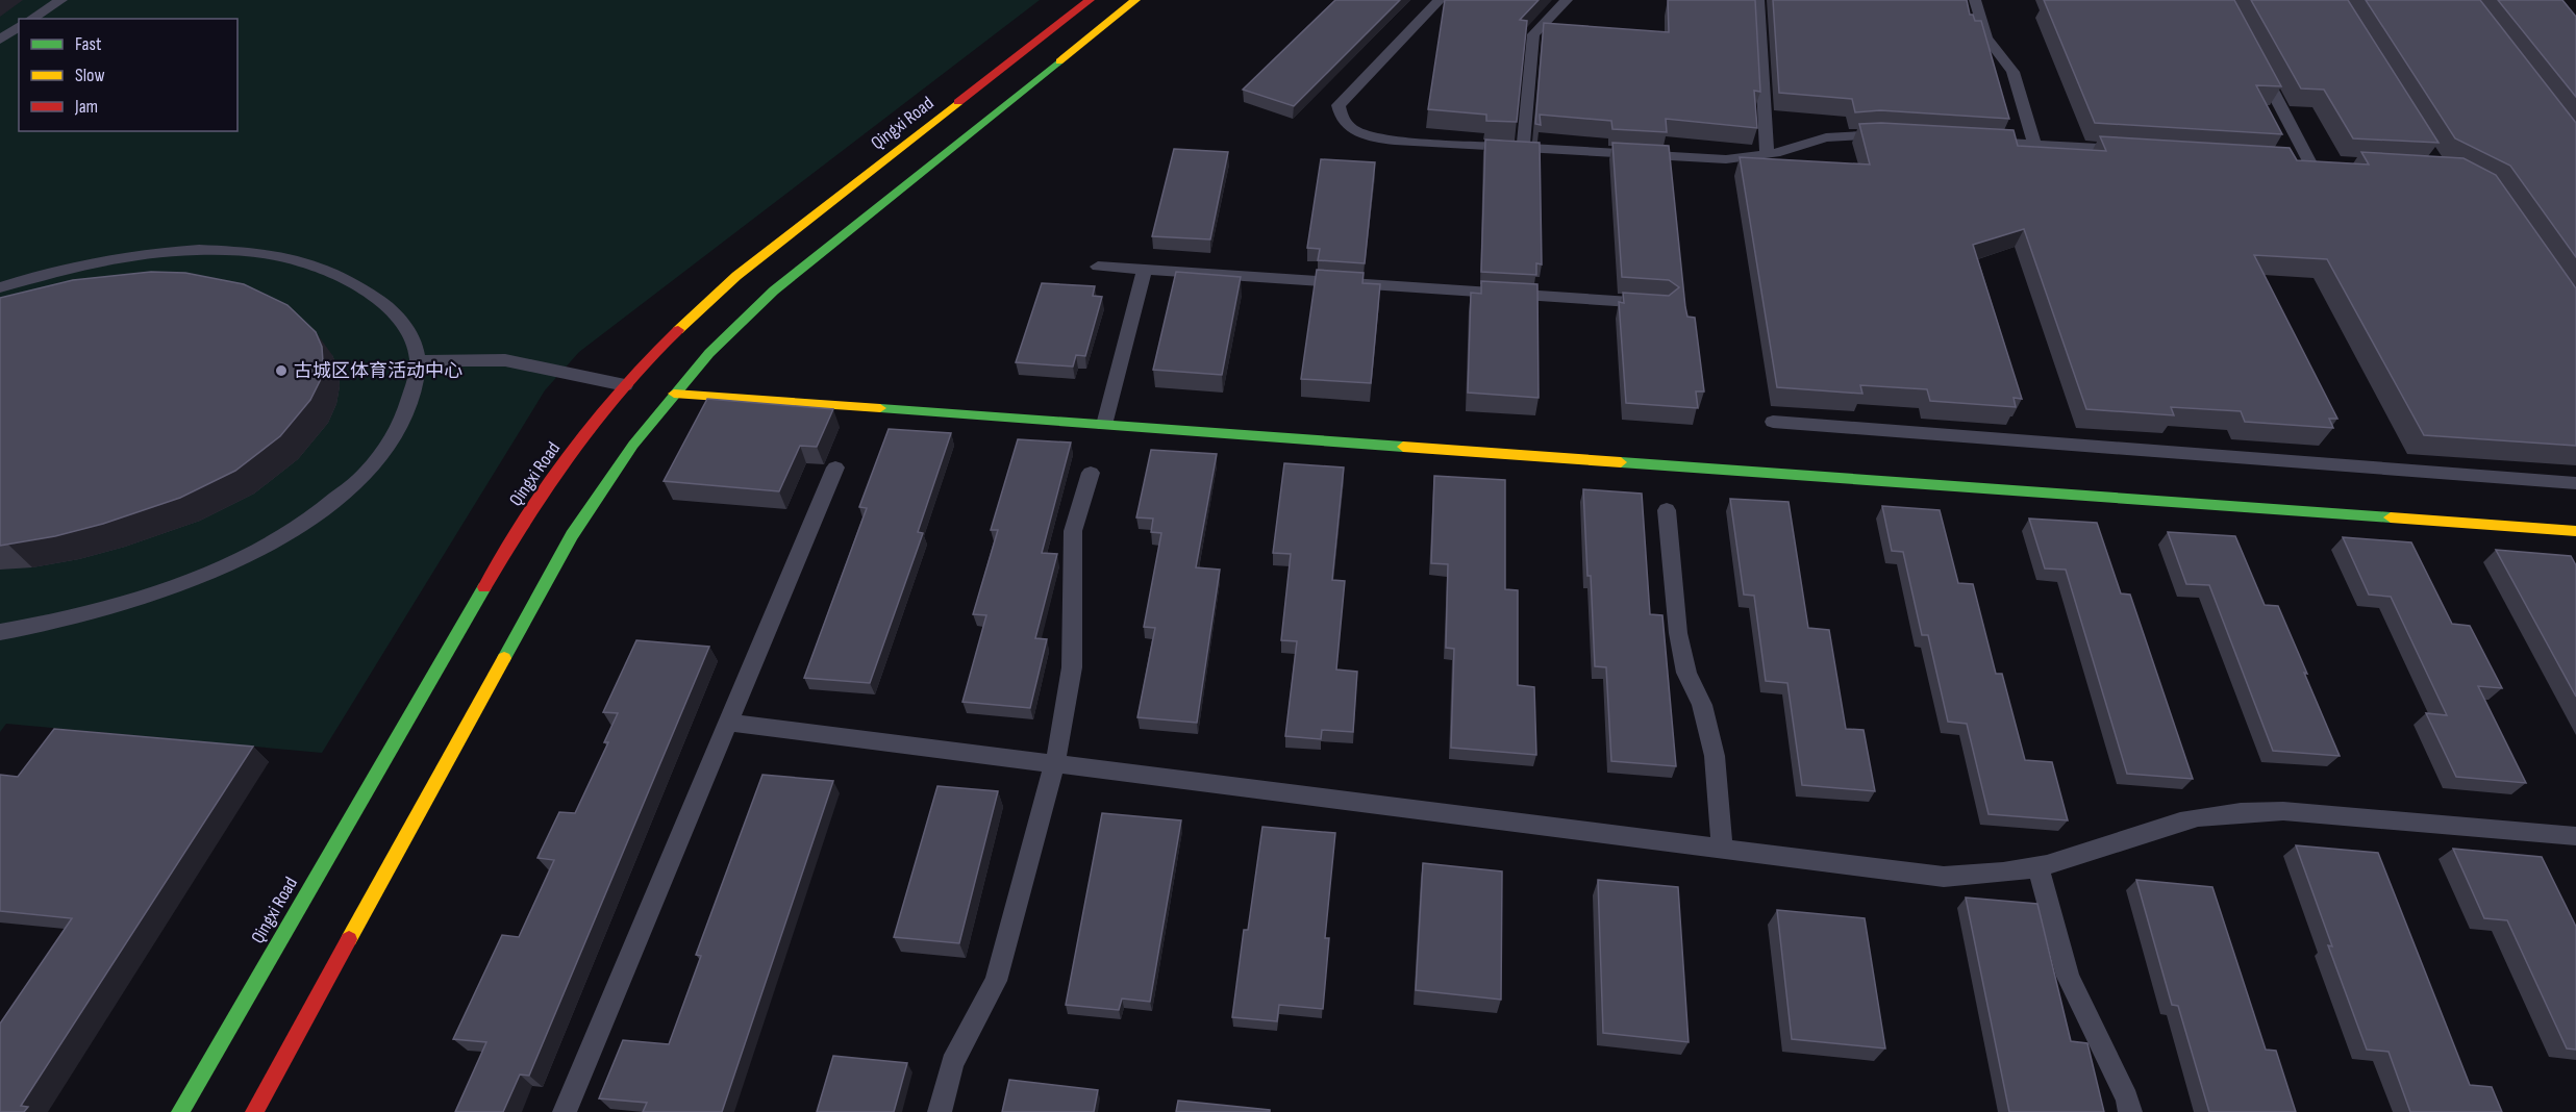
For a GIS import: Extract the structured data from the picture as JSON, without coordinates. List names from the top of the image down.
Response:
{
  "streets": {
    "street": ["Qingxi Road"]
  },
  "places": ["古城区体育活动中心"],
  "legend": ["Fast", "Slow", "Jam"]
}
